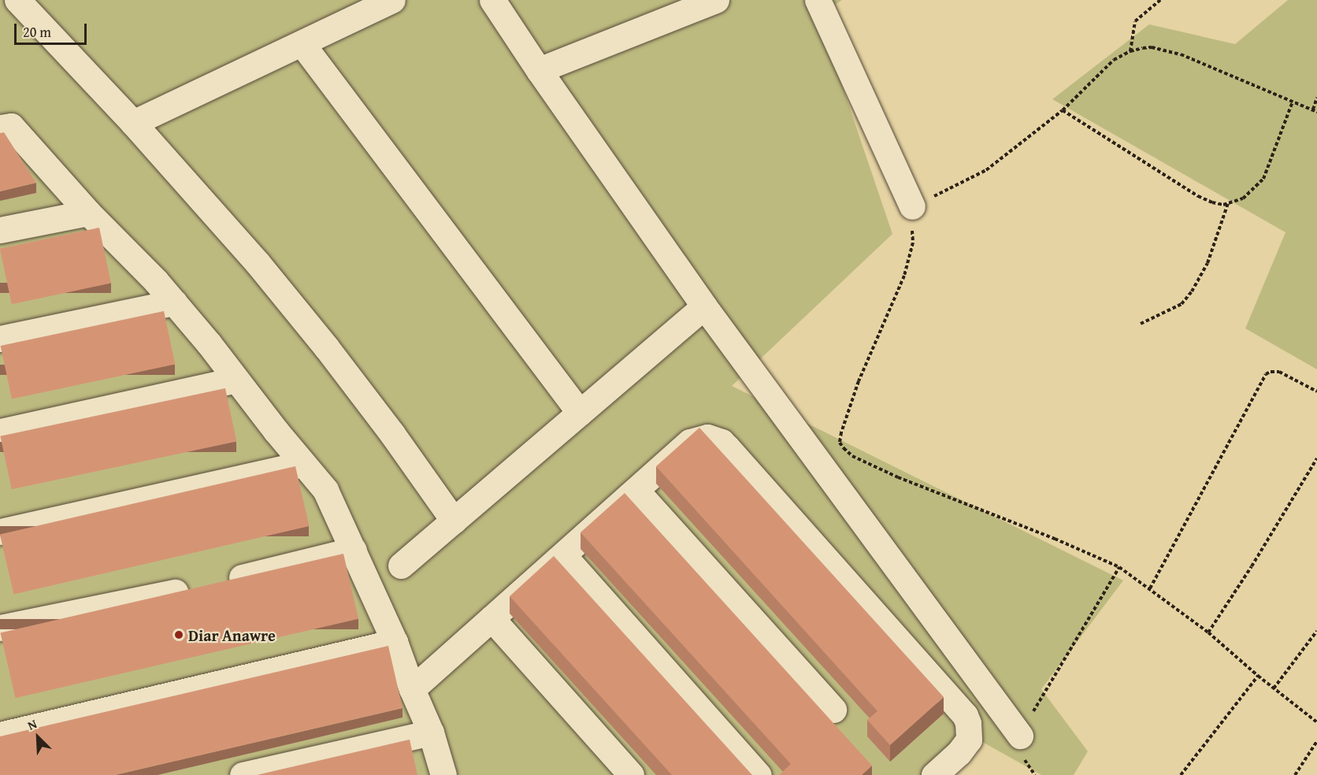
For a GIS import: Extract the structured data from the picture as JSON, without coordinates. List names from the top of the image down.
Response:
{
  "places": ["Diar Anawre"],
  "scale_bar": "20 m",
  "north": "top left"
}
